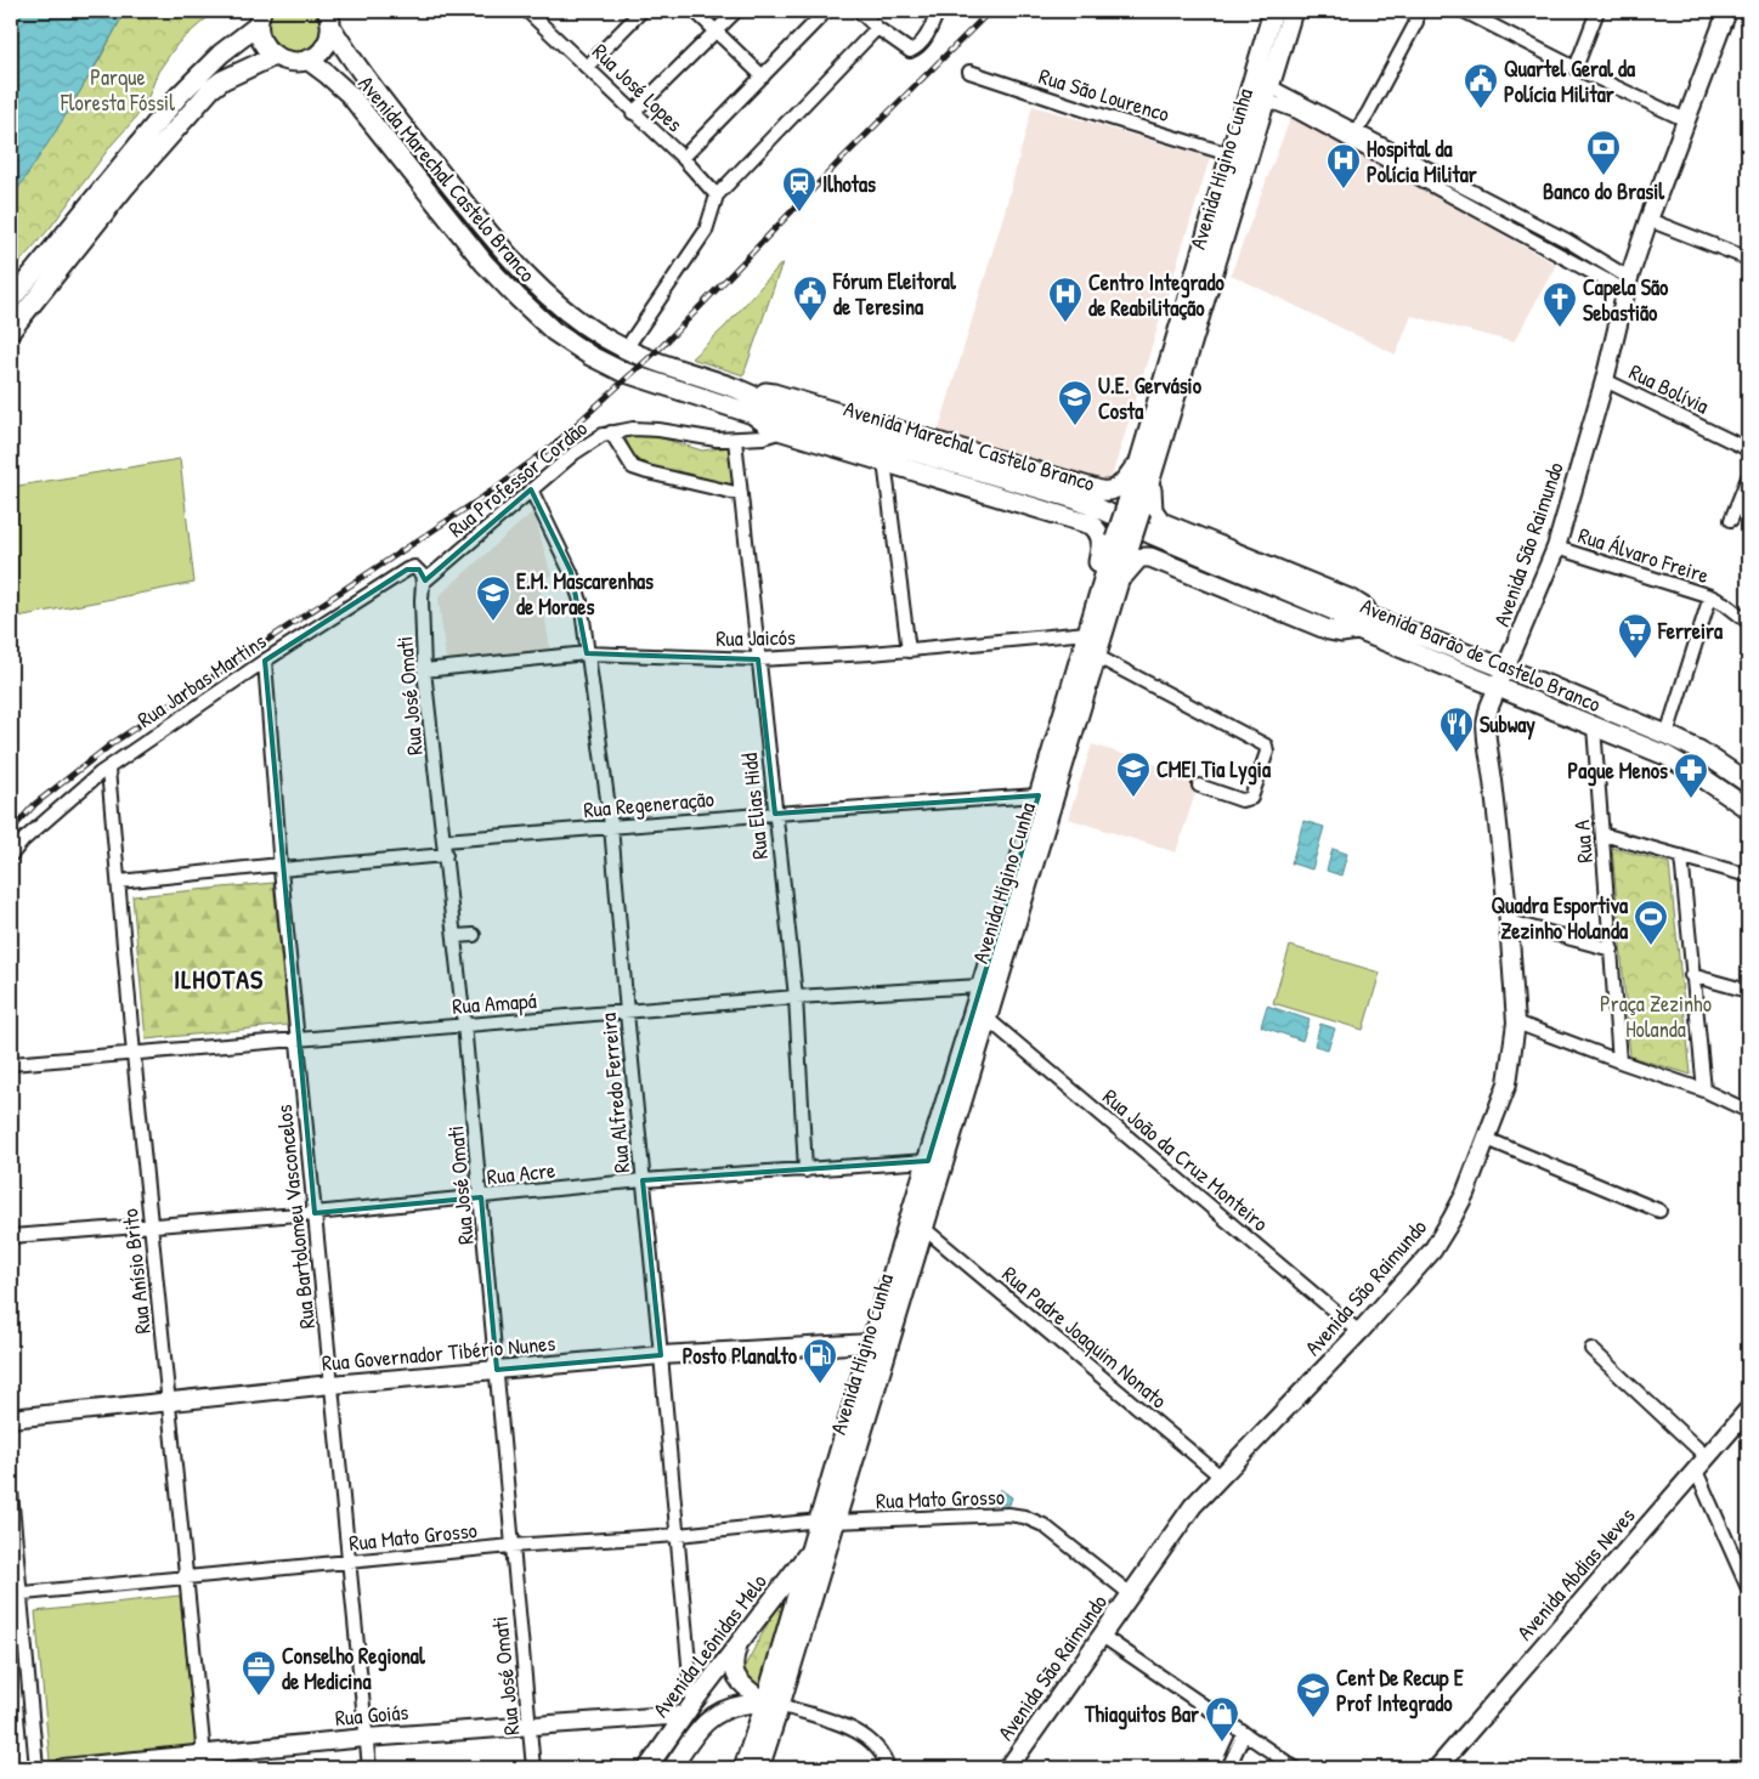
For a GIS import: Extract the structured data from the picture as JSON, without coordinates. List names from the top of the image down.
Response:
{
  "streets": {
    "main road": ["Avenida Higino Cunha", "Avenida Marechal Castelo Branco", "Avenida Barão de Castelo Branco"],
    "street": [
      "Rua José Lopes",
      "Rua São Lourenco",
      "Rua Bolívia",
      "Rua Professor Cordão",
      "Avenida São Raimundo",
      "Rua Álvaro Freire",
      "Rua Jaicós",
      "Rua Jarbas Martins",
      "Rua José Omati",
      "Rua Regeneração",
      "Rua Elias Hidd",
      "Rua A",
      "Rua Amapá",
      "Rua Alfredo Ferreira",
      "Rua João da Cruz Monteiro",
      "Rua Acre",
      "Rua Bartolomeu Vasconcelos",
      "Rua Anísio Brito",
      "Rua Padre Joaquim Nonato",
      "Rua Governador Tibério Nunes",
      "Rua Mato Grosso",
      "Avenida Abdias Neves",
      "Avenida Leônidas Melo",
      "Rua Goiás"
    ]
  },
  "crossings": [
    ["Rua São Lourenco", "Avenida Higino Cunha"],
    ["Avenida Higino Cunha", "Rua Jaicós"],
    ["Avenida Higino Cunha", "Rua Regeneração"],
    ["Avenida Higino Cunha", "Rua Amapá"],
    ["Avenida Higino Cunha", "Rua João da Cruz Monteiro"],
    ["Avenida Higino Cunha", "Rua Acre"],
    ["Avenida Higino Cunha", "Rua Padre Joaquim Nonato"],
    ["Avenida Higino Cunha", "Rua Governador Tibério Nunes"],
    ["Avenida Higino Cunha", "Rua Mato Grosso"],
    ["Avenida Higino Cunha", "Avenida Leônidas Melo"],
    ["Avenida Marechal Castelo Branco", "Avenida Barão de Castelo Branco"],
    ["Rua Bolívia", "Avenida São Raimundo"],
    ["Rua Professor Cordão", "Rua Jarbas Martins"],
    ["Rua Professor Cordão", "Rua José Omati"],
    ["Rua Professor Cordão", "Rua Elias Hidd"],
    ["Rua Professor Cordão", "Rua Alfredo Ferreira"],
    ["Avenida São Raimundo", "Rua Álvaro Freire"],
    ["Avenida São Raimundo", "Avenida Barão de Castelo Branco"],
    ["Avenida São Raimundo", "Rua João da Cruz Monteiro"],
    ["Avenida São Raimundo", "Rua Padre Joaquim Nonato"],
    ["Avenida São Raimundo", "Rua Mato Grosso"],
    ["Rua Jaicós", "Rua José Omati"],
    ["Rua Jaicós", "Rua Elias Hidd"],
    ["Rua Jaicós", "Rua Alfredo Ferreira"],
    ["Avenida Barão de Castelo Branco", "Rua A"],
    ["Rua Jarbas Martins", "Rua José Omati"],
    ["Rua Jarbas Martins", "Rua Bartolomeu Vasconcelos"],
    ["Rua Jarbas Martins", "Rua Anísio Brito"],
    ["Rua José Omati", "Rua Regeneração"],
    ["Rua José Omati", "Rua Amapá"],
    ["Rua José Omati", "Rua Acre"],
    ["Rua José Omati", "Rua Governador Tibério Nunes"],
    ["Rua José Omati", "Rua Mato Grosso"],
    ["Rua José Omati", "Rua Goiás"],
    ["Rua Regeneração", "Rua Elias Hidd"],
    ["Rua Regeneração", "Rua Alfredo Ferreira"],
    ["Rua Elias Hidd", "Rua Amapá"],
    ["Rua Elias Hidd", "Rua Acre"],
    ["Rua Amapá", "Rua Alfredo Ferreira"],
    ["Rua Amapá", "Rua Bartolomeu Vasconcelos"],
    ["Rua Amapá", "Rua Anísio Brito"],
    ["Rua Alfredo Ferreira", "Rua Acre"],
    ["Rua Alfredo Ferreira", "Rua Governador Tibério Nunes"],
    ["Rua Alfredo Ferreira", "Rua Mato Grosso"],
    ["Rua Alfredo Ferreira", "Avenida Leônidas Melo"],
    ["Rua Alfredo Ferreira", "Rua Goiás"],
    ["Rua Acre", "Rua Bartolomeu Vasconcelos"],
    ["Rua Acre", "Rua Anísio Brito"],
    ["Rua Bartolomeu Vasconcelos", "Rua Governador Tibério Nunes"],
    ["Rua Bartolomeu Vasconcelos", "Rua Mato Grosso"],
    ["Rua Bartolomeu Vasconcelos", "Rua Goiás"],
    ["Rua Anísio Brito", "Rua Governador Tibério Nunes"],
    ["Rua Anísio Brito", "Rua Mato Grosso"],
    ["Rua Anísio Brito", "Rua Goiás"],
    ["Avenida Leônidas Melo", "Rua Goiás"]
  ],
  "districts": ["ILHOTAS"],
  "parks": ["Parque Floresta Fóssil", "Praça Zezinho Holanda"],
  "places": {
    "public building": ["Quartel Geral da Polícia Militar", "Fórum Eleitoral de Teresina"],
    "bank": ["Banco do Brasil"],
    "hospital": ["Hospital da Polícia Militar", "Centro Integrado de Reabilitação"],
    "station": ["Ilhotas"],
    "church": ["Capela São Sebastião"],
    "school or university": [
      "U.E. Gervásio Costa",
      "E.M. Mascarenhas de Moraes",
      "CMEI Tia Lygia",
      "Cent De Recup E Prof Integrado"
    ],
    "supermarket": ["Ferreira"],
    "restaurant": ["Subway"],
    "pharmacy": ["Pague Menos"],
    "sports": ["Quadra Esportiva Zezinho Holanda"],
    "fuel station": ["Posto Planalto"],
    "office": ["Conselho Regional de Medicina"],
    "shop": ["Thiaguitos Bar"]
  }
}
